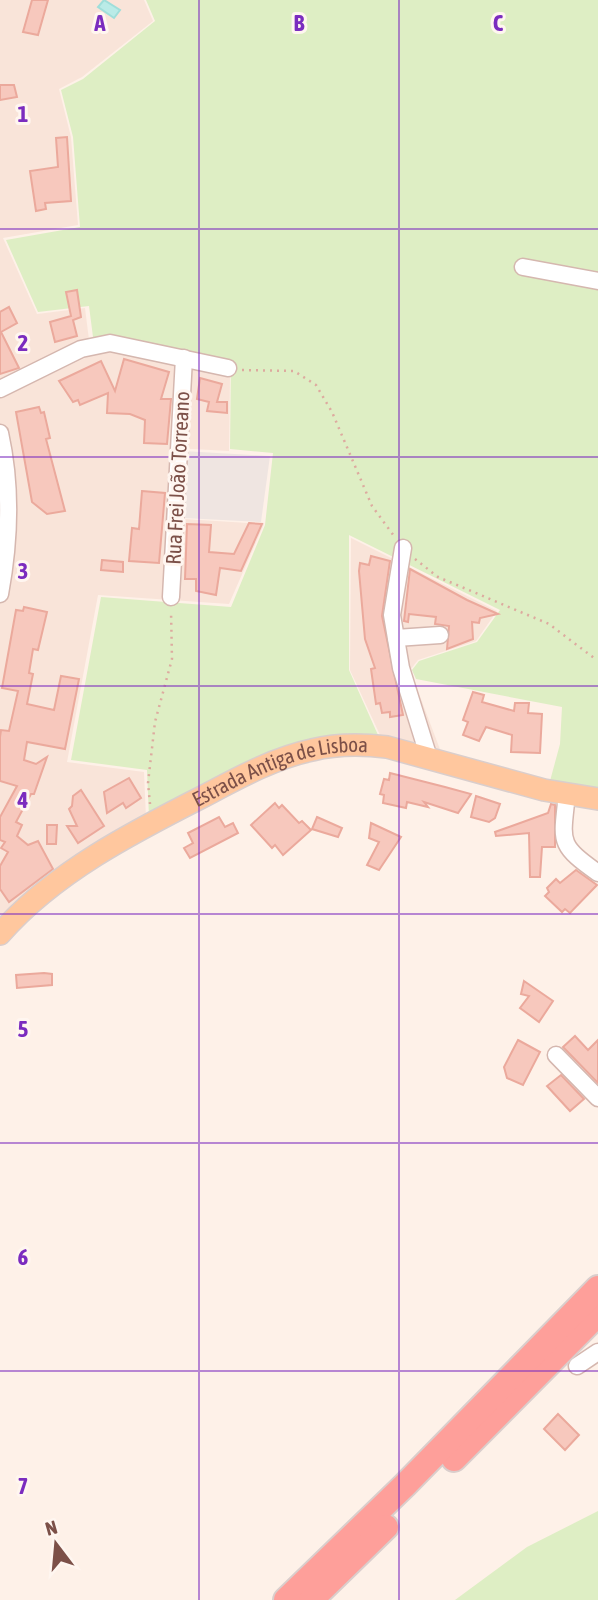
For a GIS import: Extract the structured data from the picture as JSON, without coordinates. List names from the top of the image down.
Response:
{
  "streets": {
    "main road": ["Estrada Antiga de Lisboa"],
    "street": ["Rua Frei João Torreano"]
  },
  "north": "top",
  "grid": {
    "columns": ["A", "B", "C"],
    "rows": [
      "1",
      "2",
      "3",
      "4",
      "5",
      "6",
      "7"
    ]
  }
}
